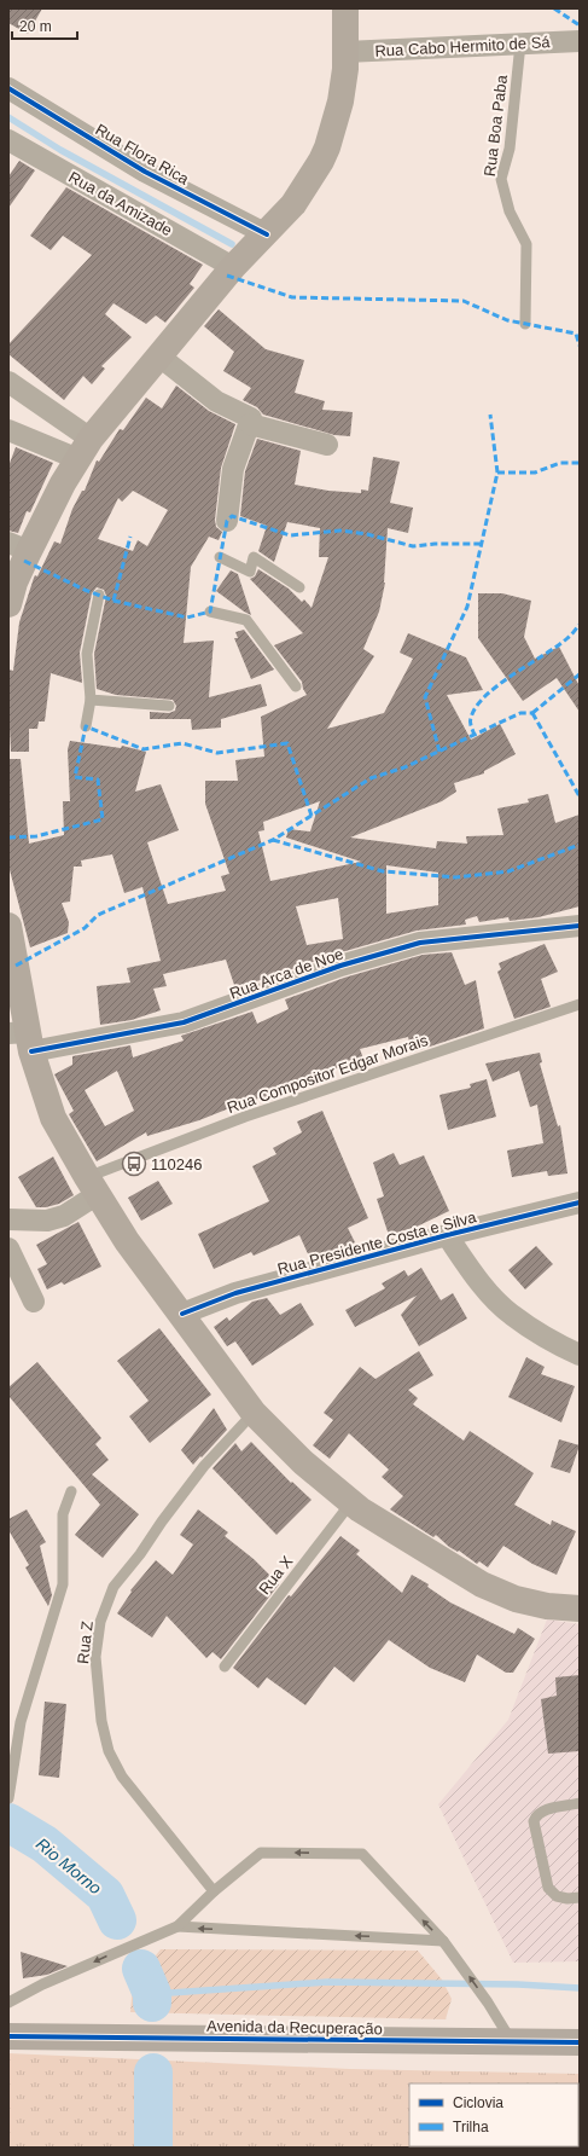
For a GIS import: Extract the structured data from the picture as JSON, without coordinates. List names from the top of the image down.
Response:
{
  "streets": {
    "highway": ["Avenida da Recuperação"],
    "street": [
      "Rua Cabo Hermito de Sá",
      "Rua Flora Rica",
      "Rua da Amizade",
      "Rua Arca de Noe",
      "Rua Presidente Costa e Silva"
    ],
    "lane": [
      "Rua Boa Paba",
      "Rua Compositor Edgar Morais",
      "Rua X",
      "Rua Z"
    ]
  },
  "crossings": [
    ["Rua Cabo Hermito de Sá", "Rua Boa Paba"]
  ],
  "water": ["Rio Morno"],
  "places": {
    "bus stop": ["110246"]
  },
  "legend": ["Ciclovia", "Trilha"],
  "scale_bar": "20 m"
}
